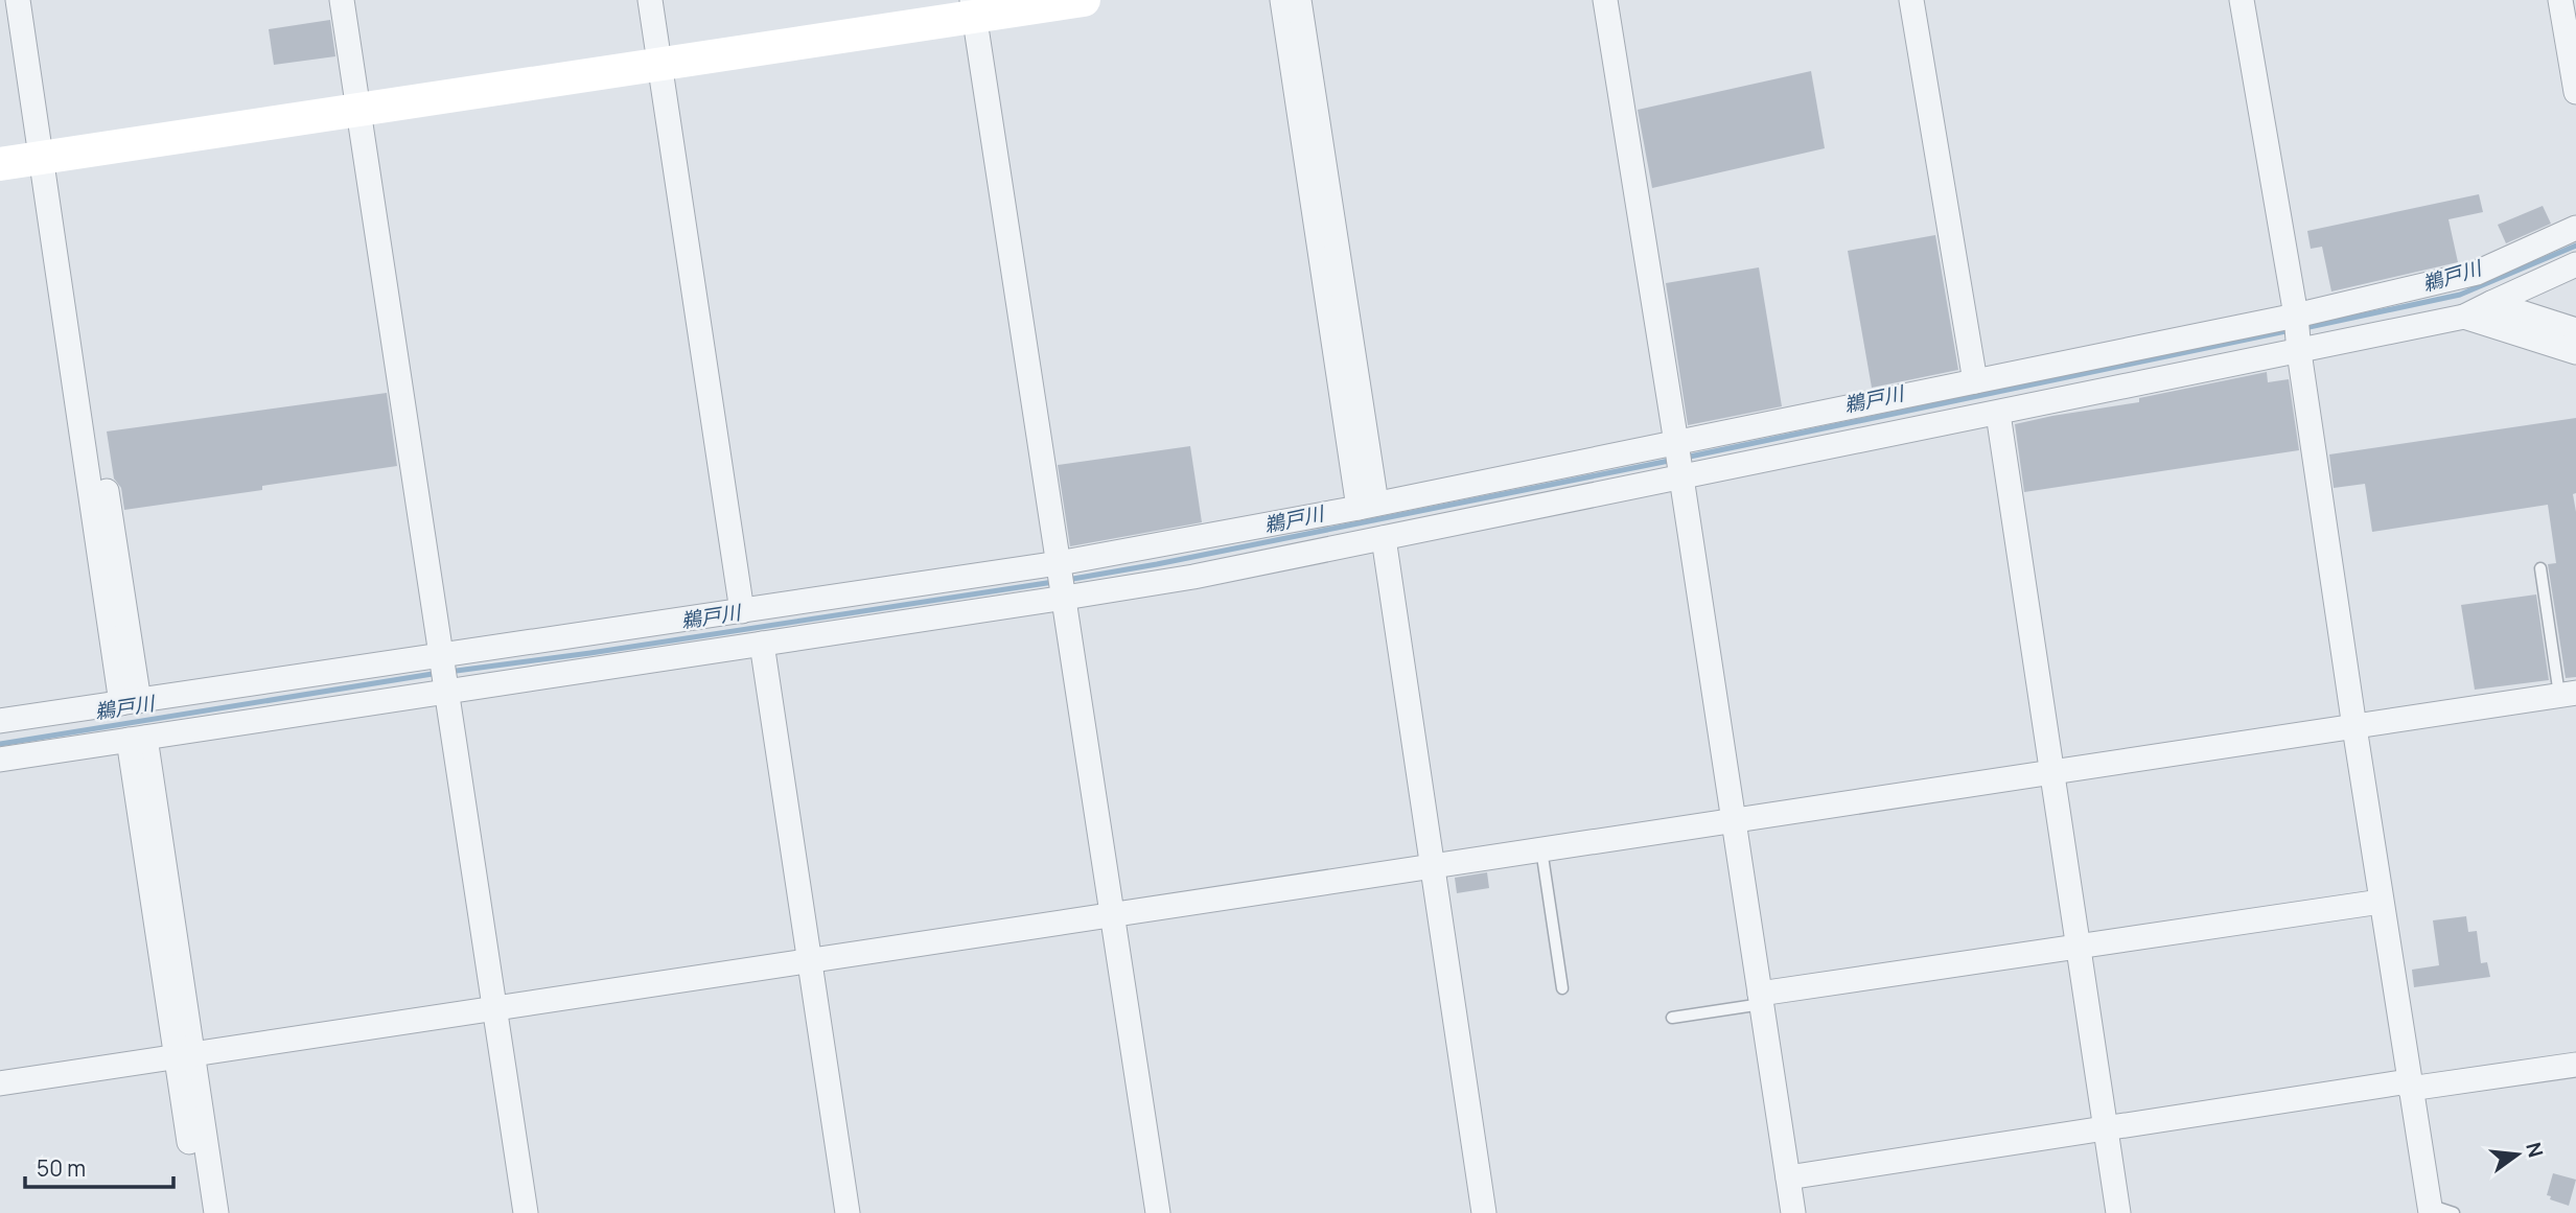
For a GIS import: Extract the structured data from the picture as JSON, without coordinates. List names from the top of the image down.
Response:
{
  "water": ["鵜戸川"],
  "scale_bar": "50 m",
  "north": "right"
}
